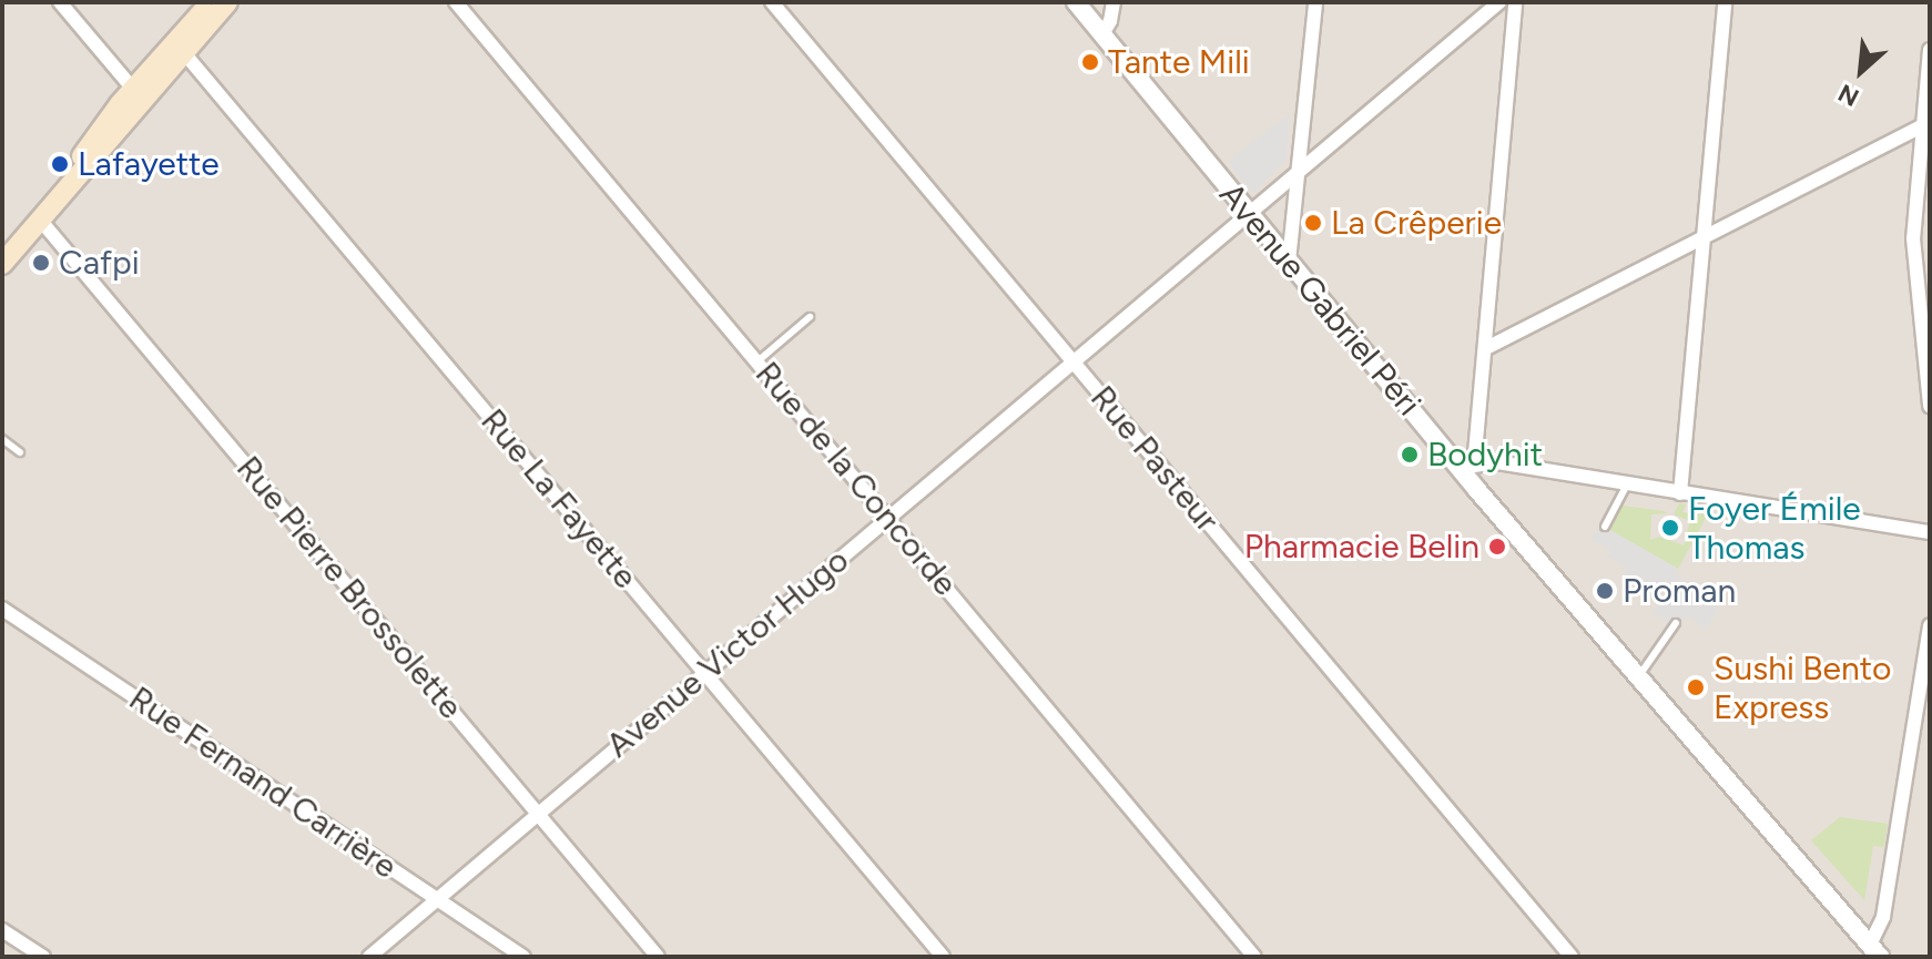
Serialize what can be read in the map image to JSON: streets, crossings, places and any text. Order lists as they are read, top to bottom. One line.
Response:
{"streets":{"street":["Avenue Gabriel Péri","Rue Pasteur","Rue de la Concorde","Rue La Fayette","Rue Pierre Brossolette","Avenue Victor Hugo","Rue Fernand Carrière"]},"crossings":[["Avenue Gabriel Péri","Avenue Victor Hugo"],["Rue Pasteur","Avenue Victor Hugo"],["Rue de la Concorde","Avenue Victor Hugo"],["Rue La Fayette","Avenue Victor Hugo"],["Rue Pierre Brossolette","Avenue Victor Hugo"],["Avenue Victor Hugo","Rue Fernand Carrière"]],"places":["Tante Mili","Lafayette","La Crêperie","Cafpi","Bodyhit","Foyer Émile Thomas","Pharmacie Belin","Proman","Sushi Bento Express"],"north":"bottom left"}
